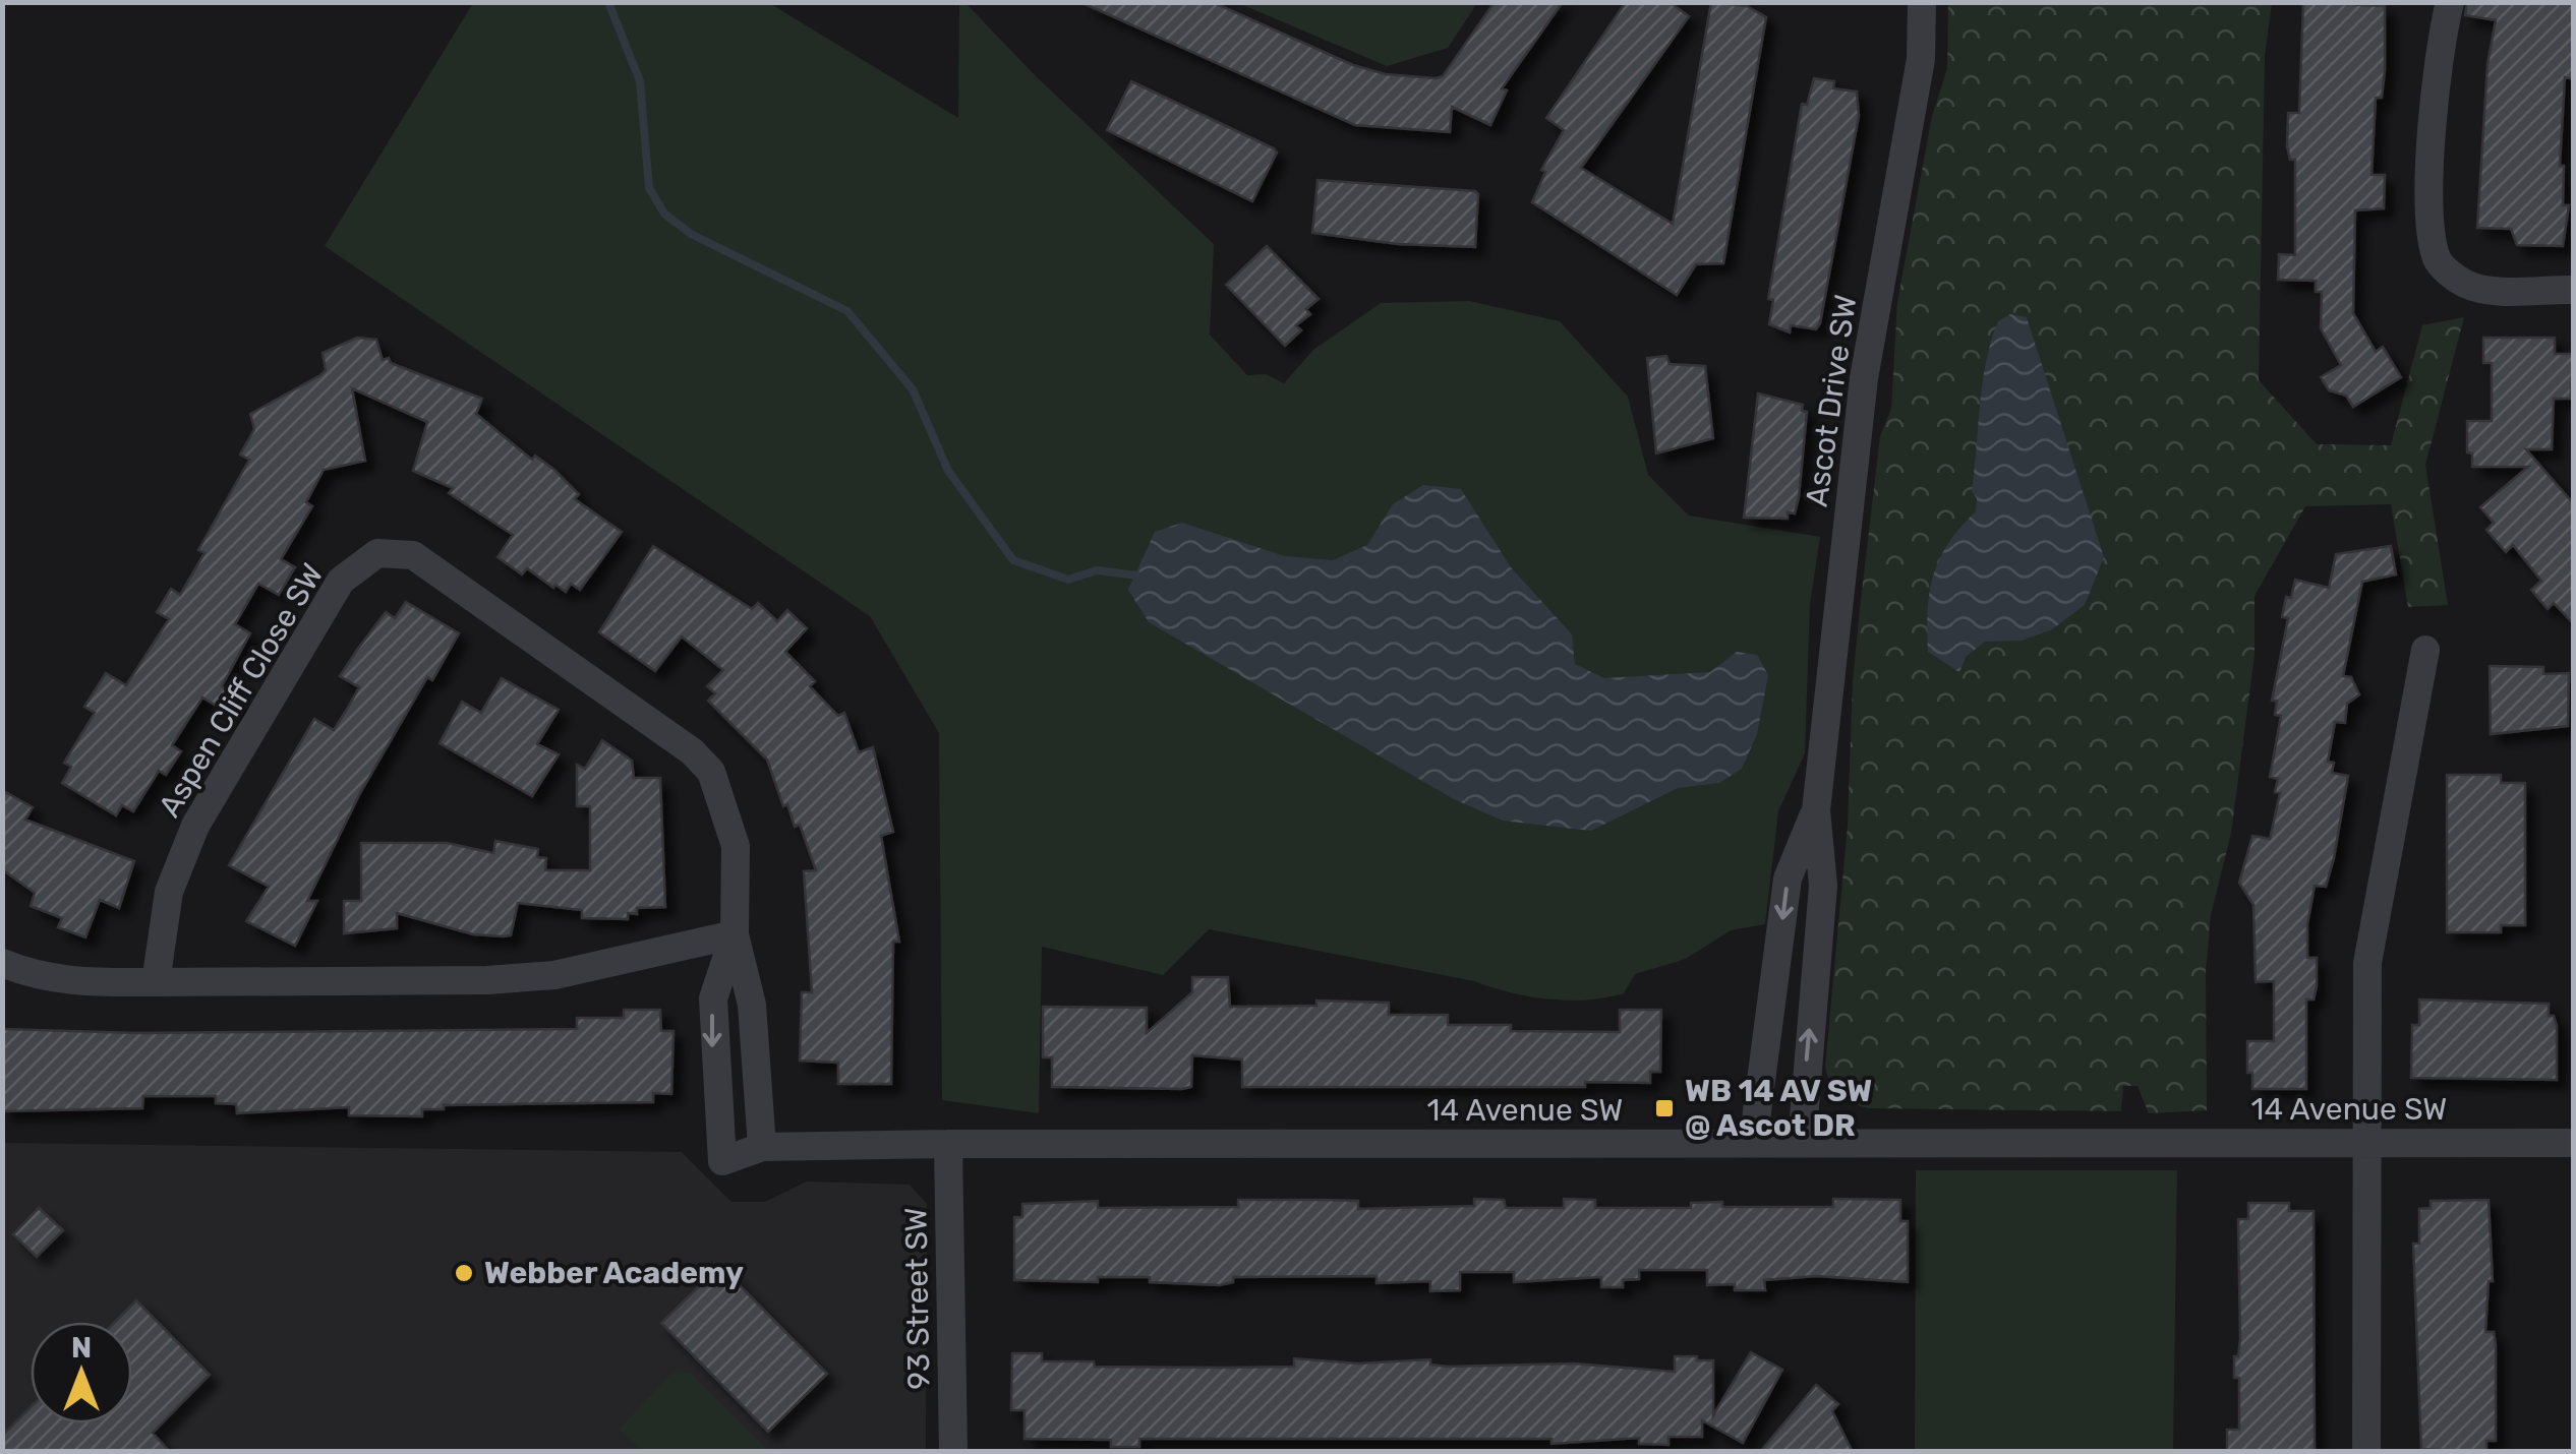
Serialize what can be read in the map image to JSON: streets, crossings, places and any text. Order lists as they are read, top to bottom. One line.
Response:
{"streets":{"street":["Ascot Drive SW","Aspen Cliff Close SW","14 Avenue SW","93 Street SW"]},"crossings":[["Ascot Drive SW","14 Avenue SW"],["Aspen Cliff Close SW","14 Avenue SW"],["14 Avenue SW","93 Street SW"]],"places":{"transit":["WB 14 AV SW @ Ascot DR"],"other":["Webber Academy"]},"north":"top"}
